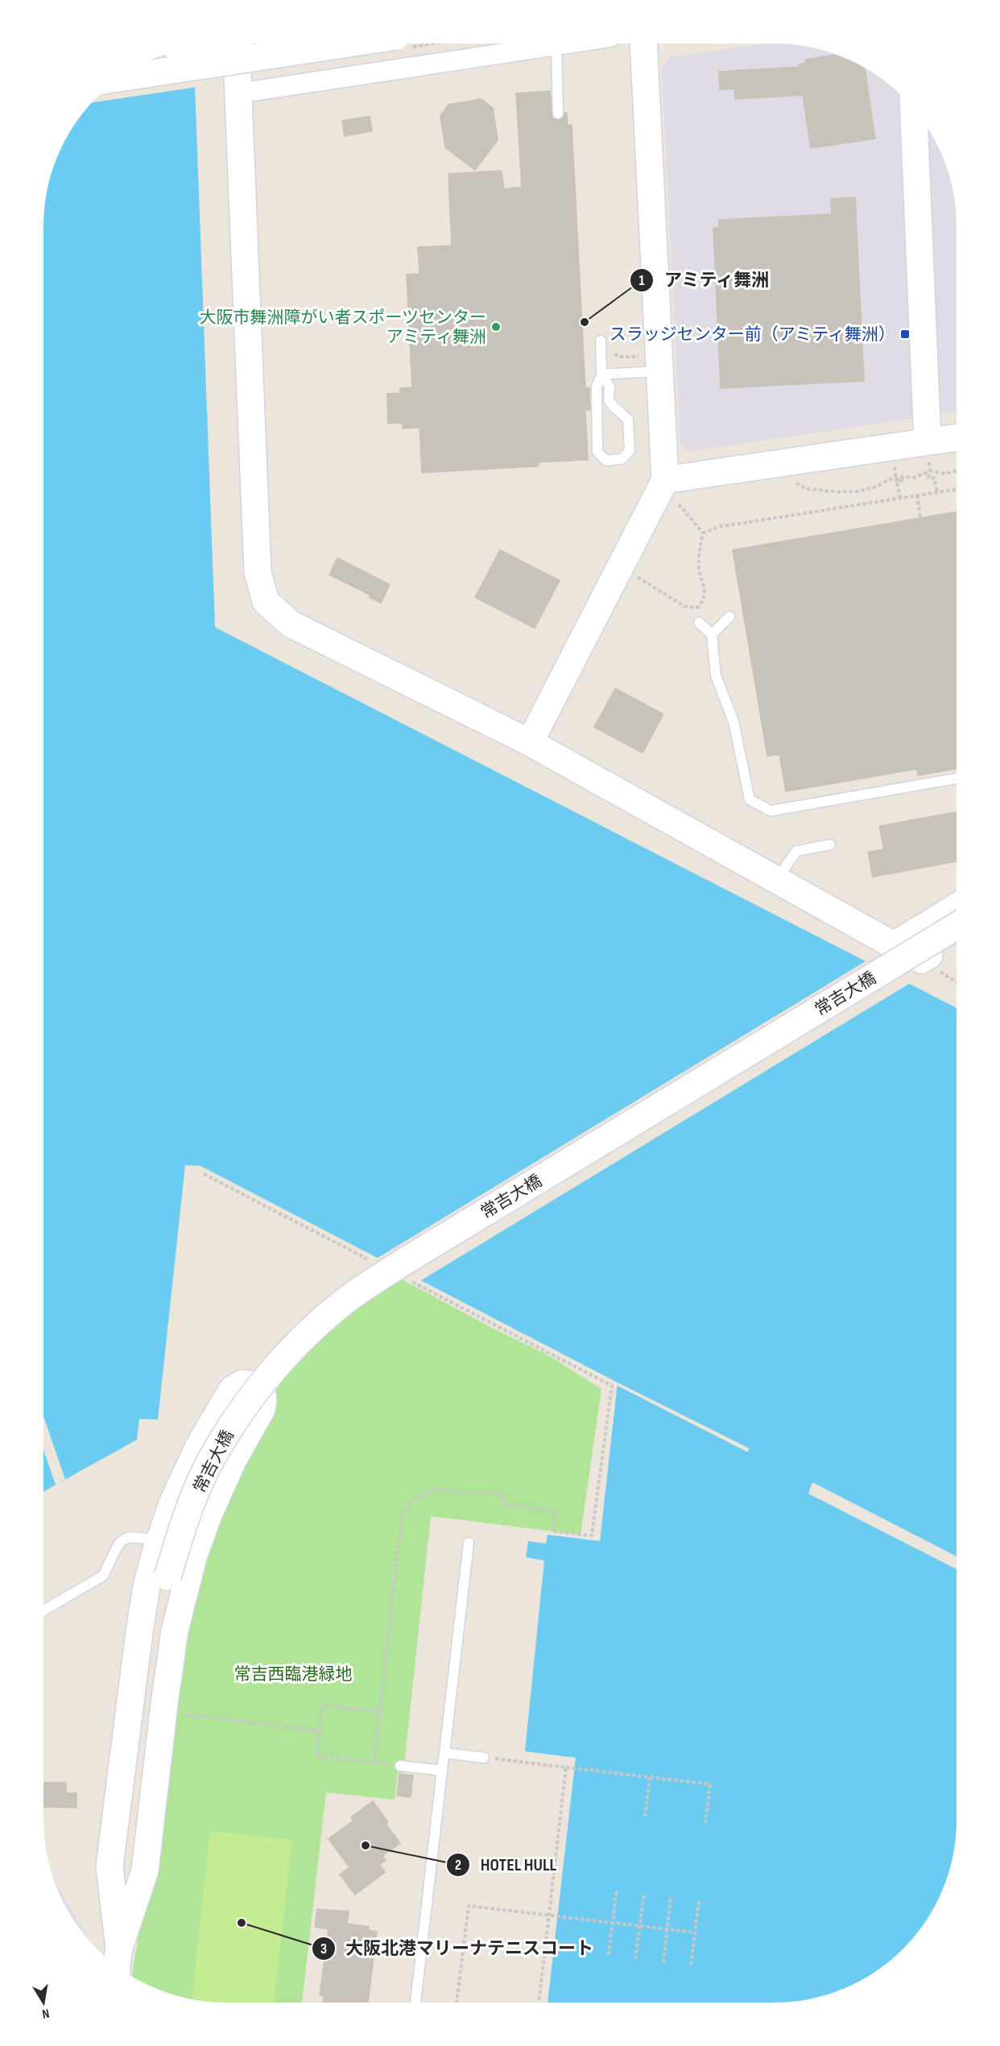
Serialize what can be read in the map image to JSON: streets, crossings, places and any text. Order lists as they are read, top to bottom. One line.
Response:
{"streets":{"street":["常吉大橋"]},"parks":["常吉西臨港緑地"],"places":{"other":["アミティ舞洲","大阪市舞洲障がい者スポーツセンター アミティ舞洲","HOTEL HULL","大阪北港マリーナテニスコート"],"transit":["スラッジセンター前（アミティ舞洲）"]},"north":"bottom"}
